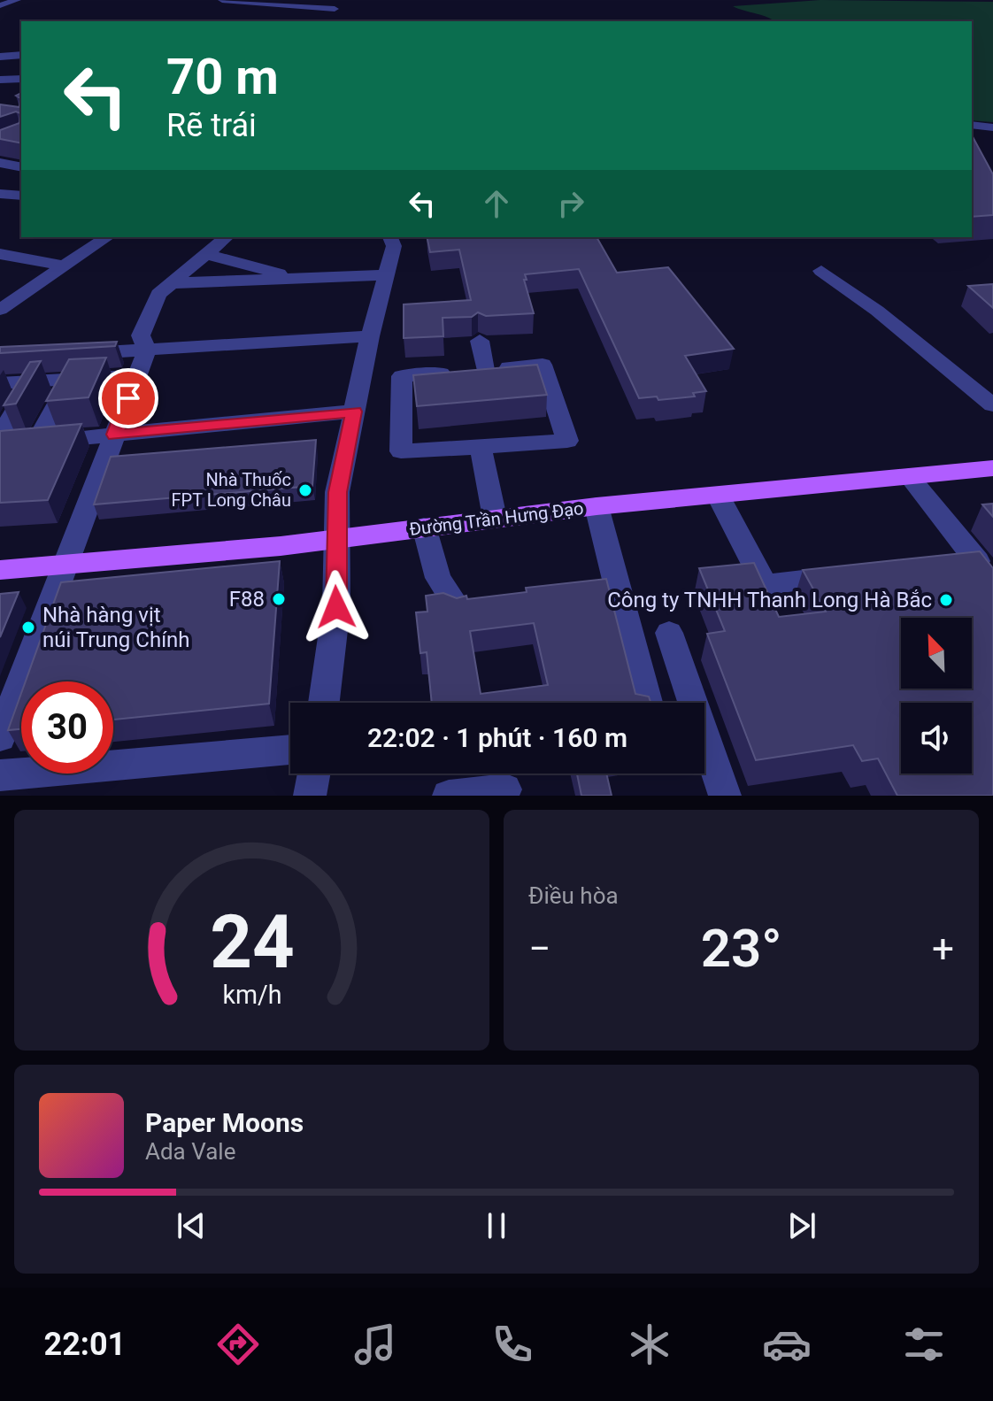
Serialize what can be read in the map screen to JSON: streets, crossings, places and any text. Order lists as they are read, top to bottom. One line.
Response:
{"streets":{"main road":["Đường Trần Hưng Đạo"]},"places":["Nhà Thuốc FPT Long Châu","F88","Công ty TNHH Thanh Long Hà Bắc","Nhà hàng vịt núi Trung Chính"],"north":"top left","page":{"turn":["70 m","Rẽ trái"],"limit":"30","trip":"22:02 · 1 phút · 160 m","tile":"Điều hòa","heat":["−","23°","+"],"song":["Paper Moons","Ada Vale"],"tabs":"22:01","gauge":["24","km/h"]}}
